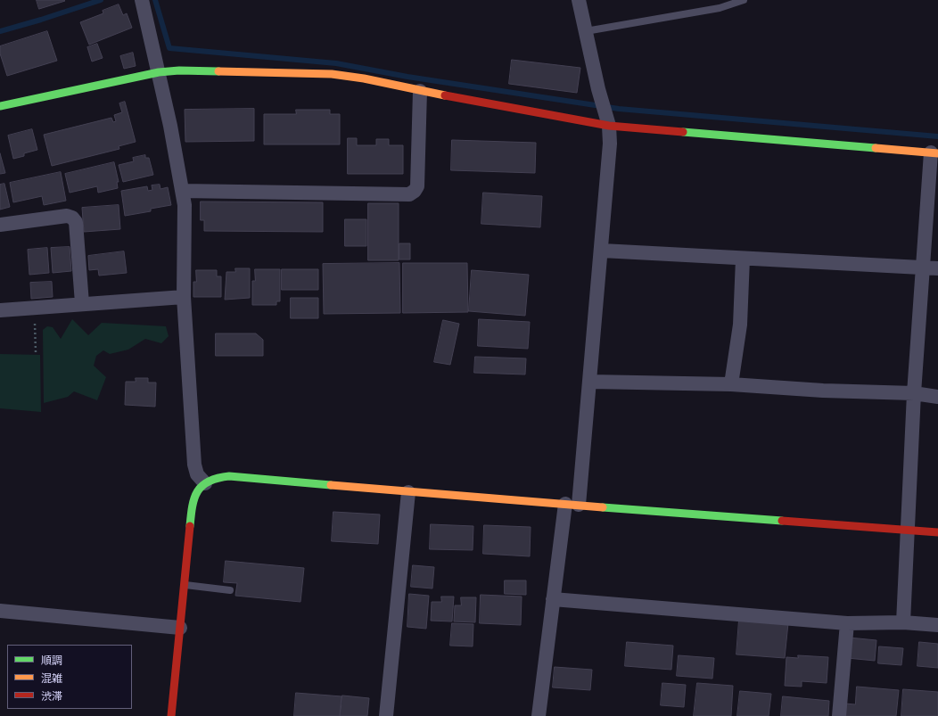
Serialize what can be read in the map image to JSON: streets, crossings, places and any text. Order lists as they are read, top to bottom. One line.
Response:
{"legend":["順調","混雑","渋滞"]}
